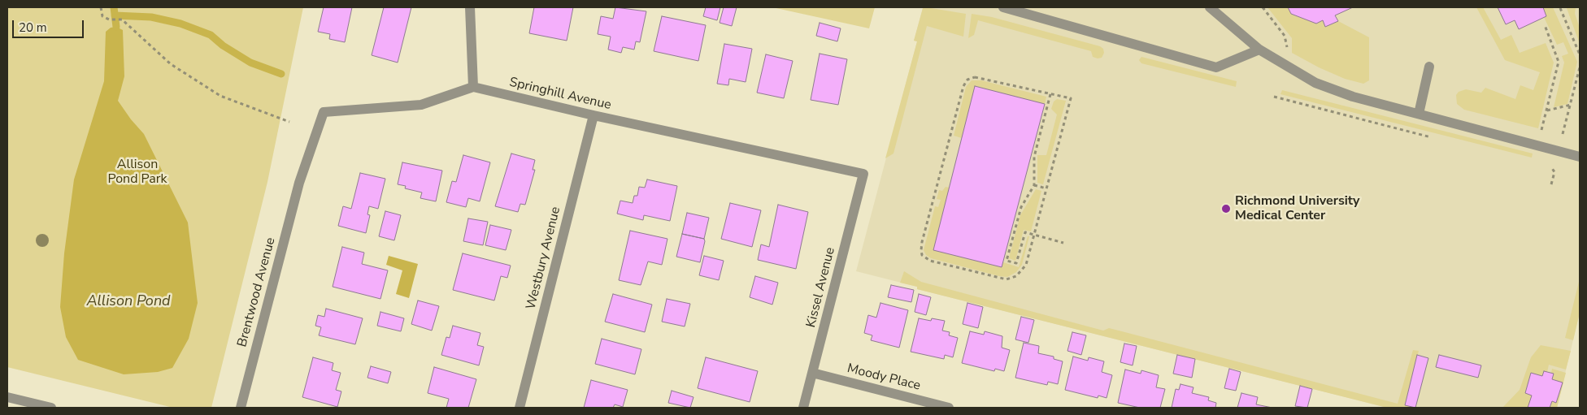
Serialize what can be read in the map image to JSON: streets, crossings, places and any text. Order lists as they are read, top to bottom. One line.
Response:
{"streets":{"street":["Springhill Avenue","Westbury Avenue","Kissel Avenue","Brentwood Avenue","Moody Place"]},"crossings":[["Springhill Avenue","Westbury Avenue"],["Springhill Avenue","Kissel Avenue"],["Springhill Avenue","Brentwood Avenue"],["Kissel Avenue","Moody Place"]],"water":["Allison Pond"],"parks":["Allison Pond Park"],"places":["Richmond University Medical Center"],"scale_bar":"20 m"}
